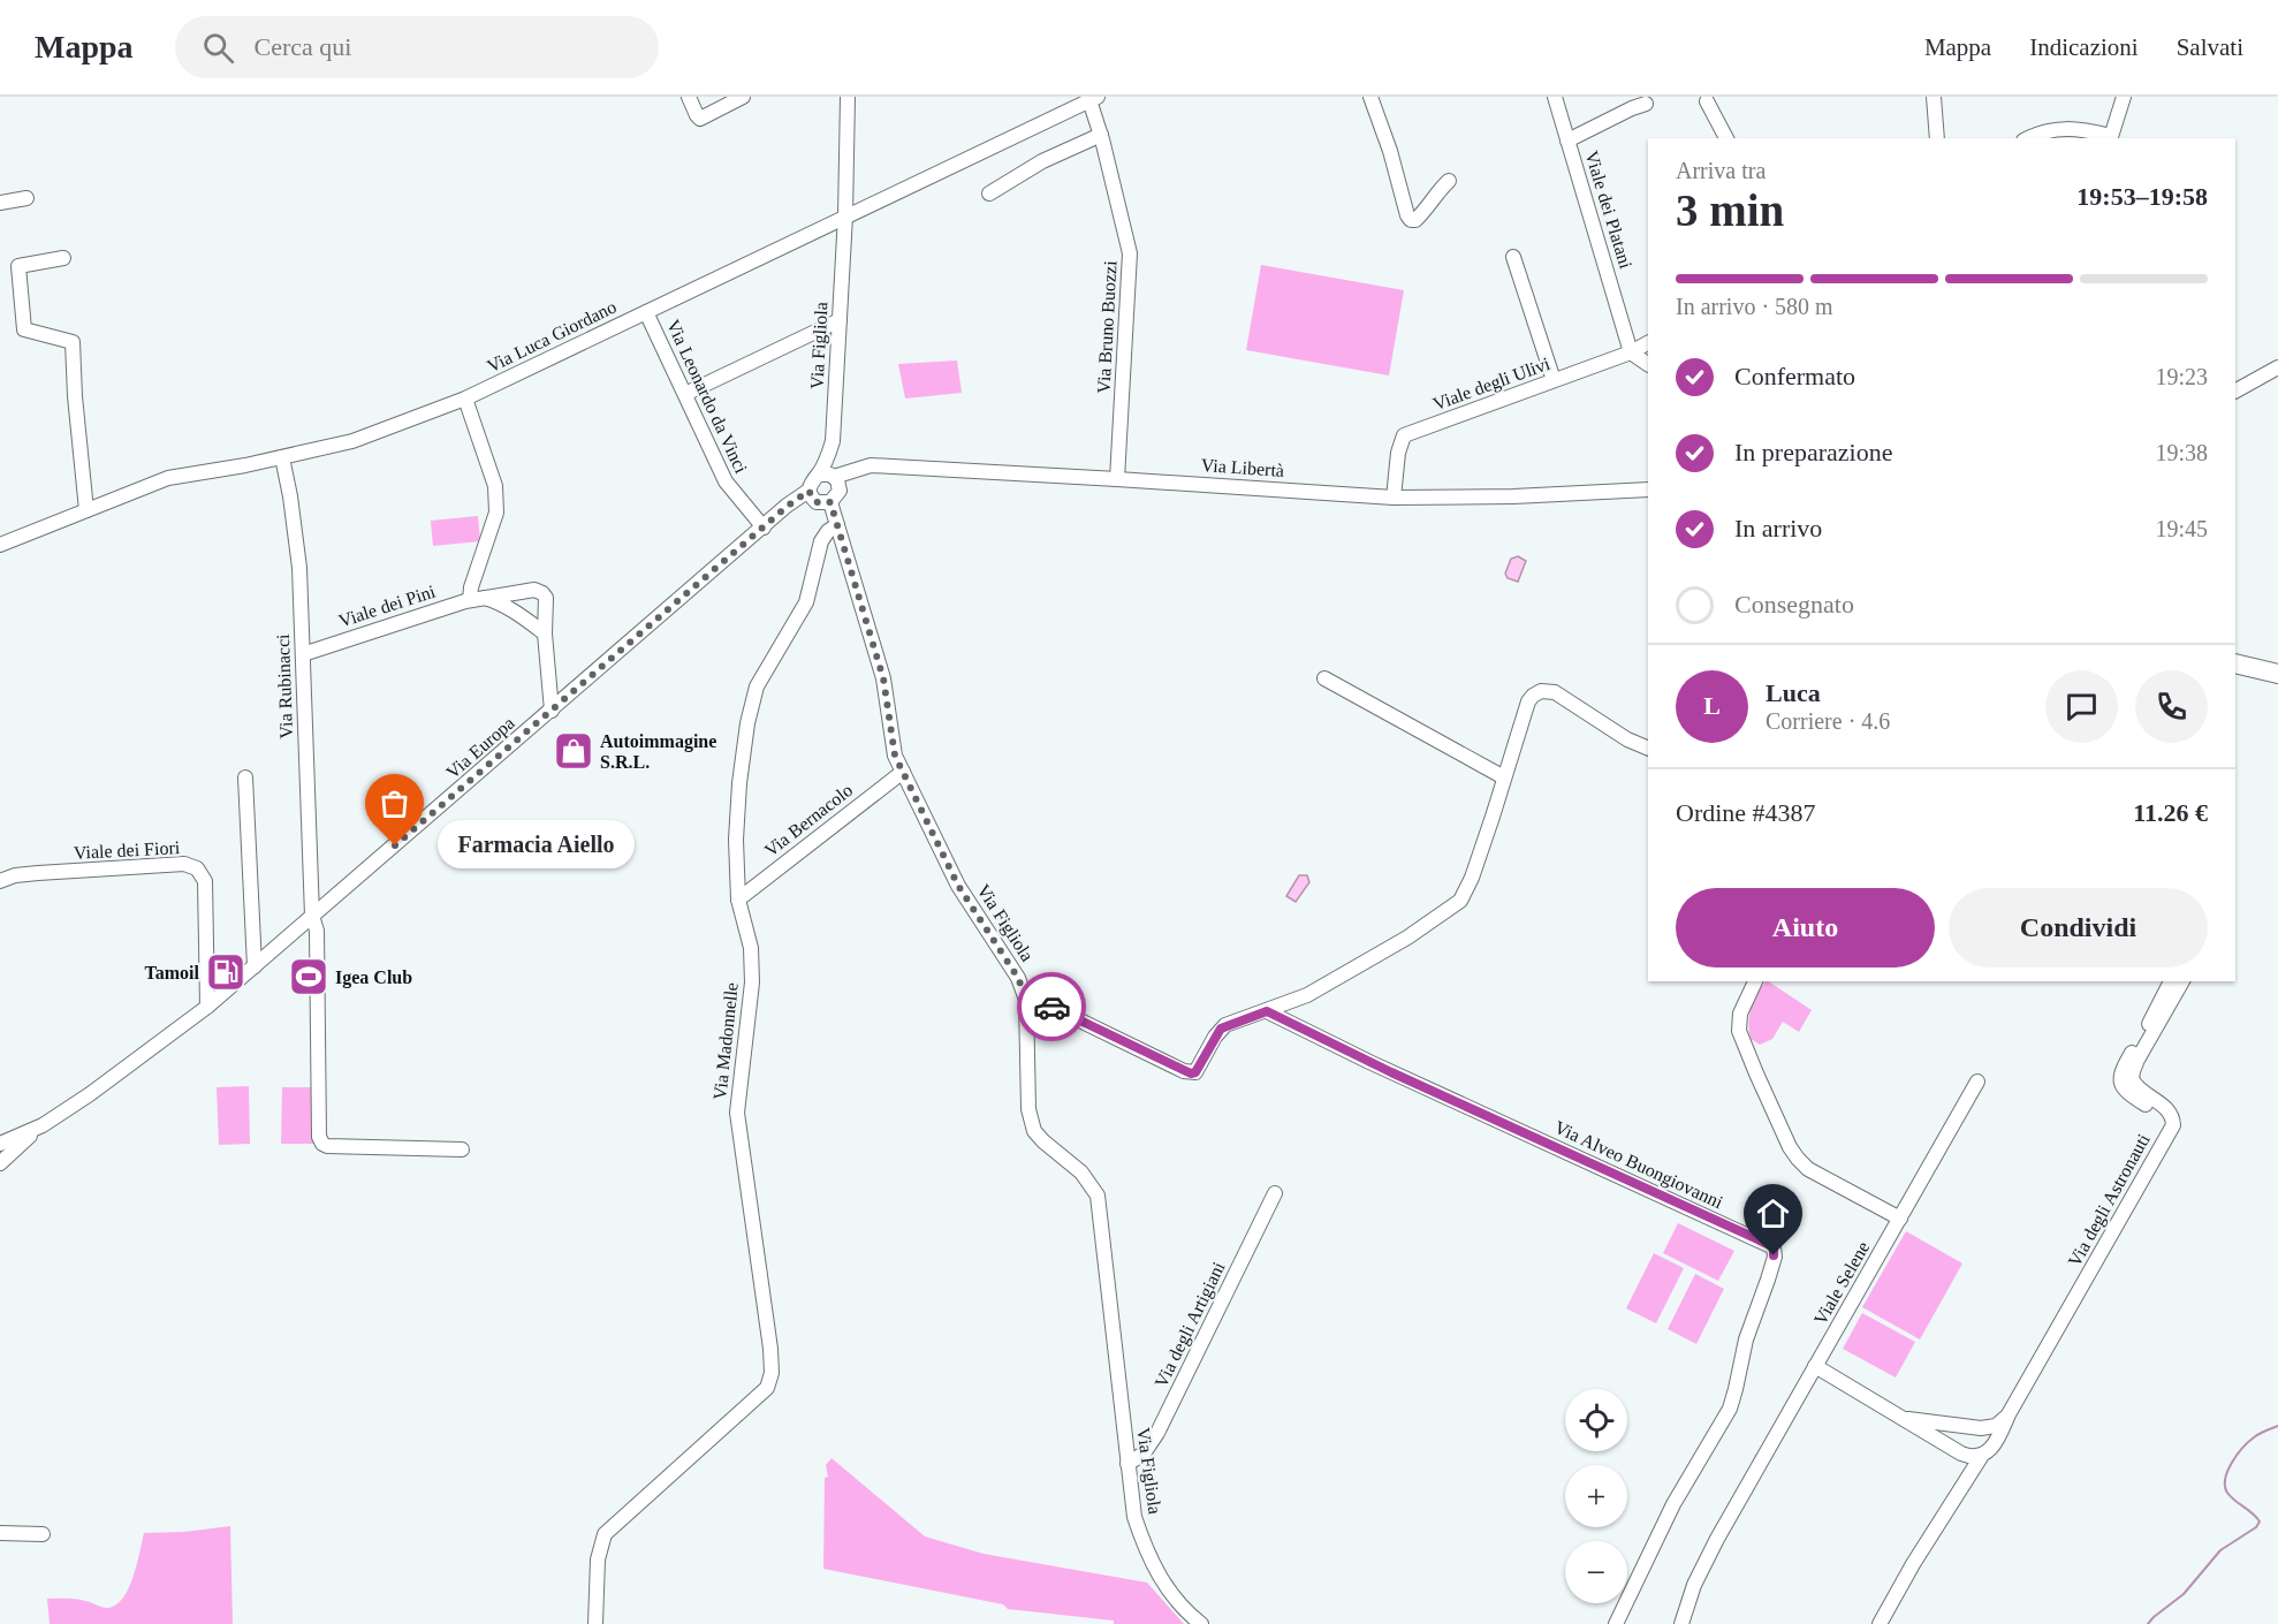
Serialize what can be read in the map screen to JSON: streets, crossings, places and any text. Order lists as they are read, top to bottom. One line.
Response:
{"streets":{"street":["Viale dei Platani","Via Bruno Buozzi","Via Luca Giordano","Via Figliola","Viale degli Ulivi","Via Leonardo da Vinci","Via Libertà","Viale dei Pini","Via Rubinacci","Via Europa","Via Bernacolo","Viale dei Fiori","Via Madonnelle","Via Alveo Buongiovanni","Via degli Astronauti","Viale Selene","Via degli Artigiani"]},"crossings":[["Viale dei Platani","Viale degli Ulivi"],["Via Bruno Buozzi","Via Luca Giordano"],["Via Bruno Buozzi","Via Libertà"],["Via Luca Giordano","Via Figliola"],["Via Luca Giordano","Via Leonardo da Vinci"],["Via Luca Giordano","Via Rubinacci"],["Via Figliola","Via Libertà"],["Via Figliola","Via Europa"],["Via Figliola","Via Bernacolo"],["Via Figliola","Via Madonnelle"],["Via Figliola","Via degli Artigiani"],["Viale degli Ulivi","Via Libertà"],["Via Leonardo da Vinci","Via Europa"],["Via Libertà","Via Europa"],["Viale dei Pini","Via Rubinacci"],["Viale dei Pini","Via Europa"],["Via Rubinacci","Via Europa"],["Via Europa","Viale dei Fiori"],["Via Bernacolo","Via Madonnelle"]],"places":{"shop":["Autoimmagine S.R.L."],"other":["Farmacia Aiello"],"fuel station":["Tamoil"],"sports":["Igea Club"]},"page":{"header":"Mappa","search":"Cerca qui","nav":["Mappa","Indicazioni","Salvati"],"heading":["3 min","Arriva tra","19:53–19:58"],"panel":["Luca","Corriere · 4.6","Ordine #4387","11.26 €"],"bar":"In arrivo · 580 m","list":[["Confermato","19:23"],["In preparazione","19:38"],["In arrivo","19:45"],"Consegnato"],"round":"L","bubble":"Farmacia Aiello","buttons":["Aiuto","Condividi"],"map_buttons":["+","−"]}}
